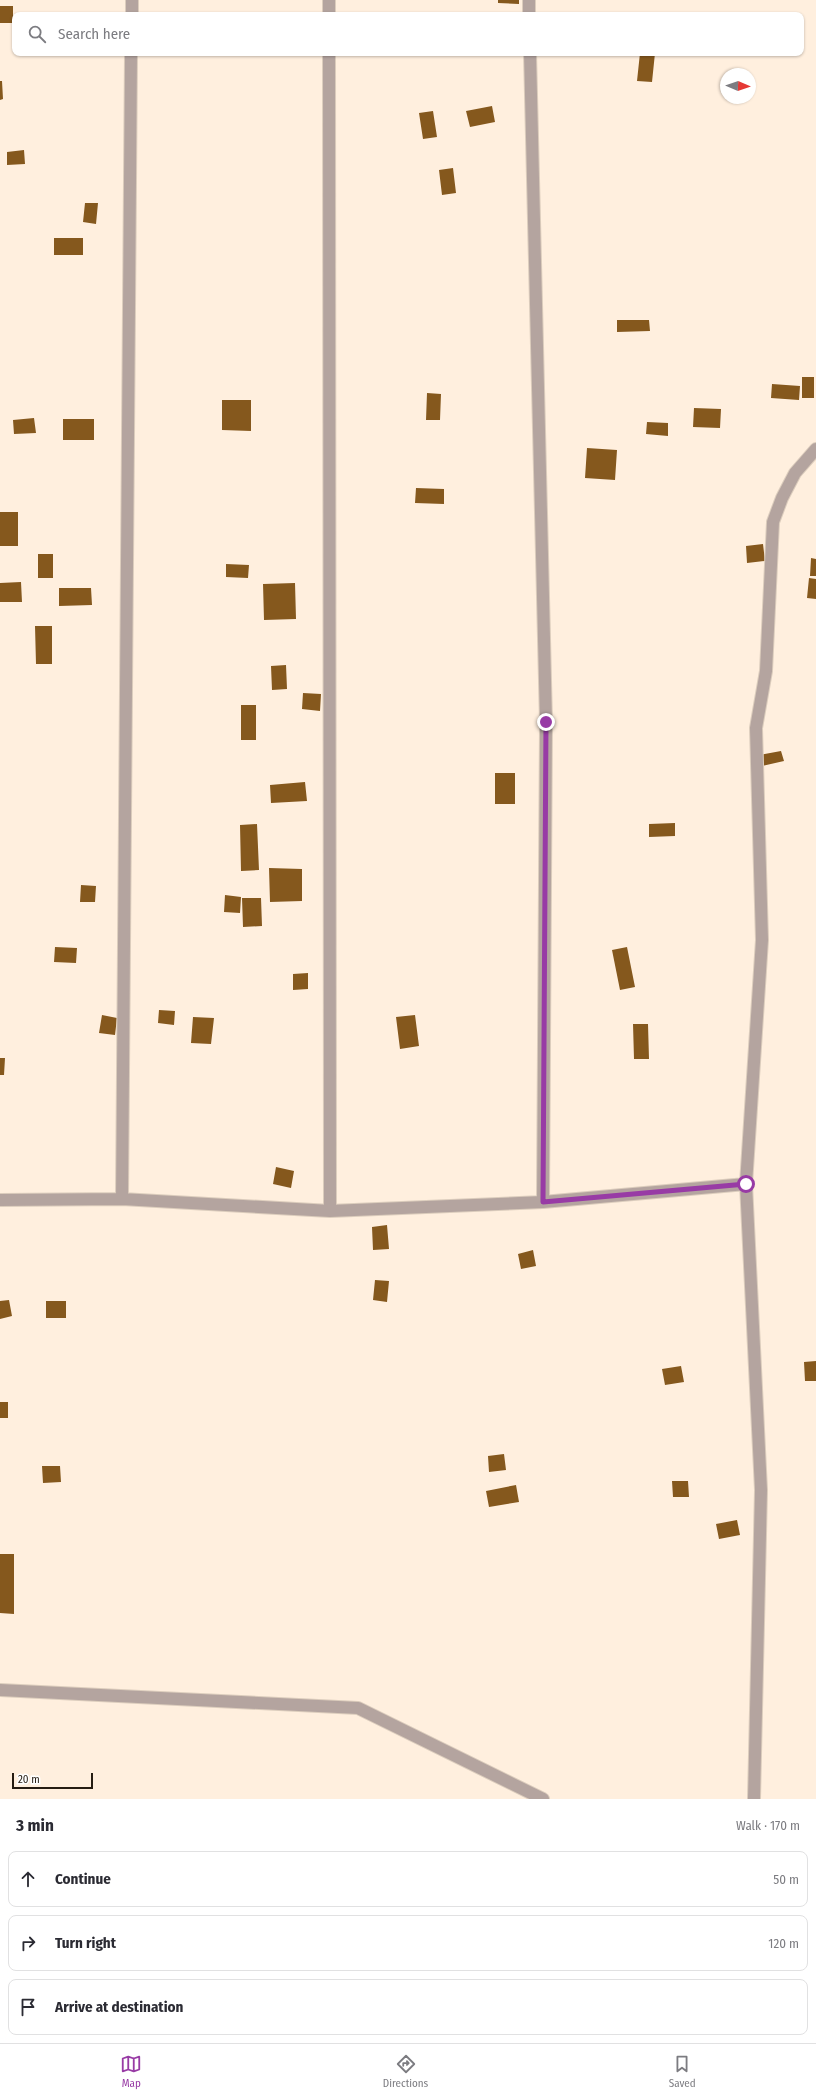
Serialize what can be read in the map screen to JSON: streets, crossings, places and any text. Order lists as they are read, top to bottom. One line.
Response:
{"scale_bar":"20 m","north":"right","page":{"search":"Search here","scale":"20 m","heading":["3 min","Walk · 170 m"],"list":[["Continue","50 m"],["Turn right","120 m"],"Arrive at destination"],"nav":["Map","Directions","Saved"]}}
